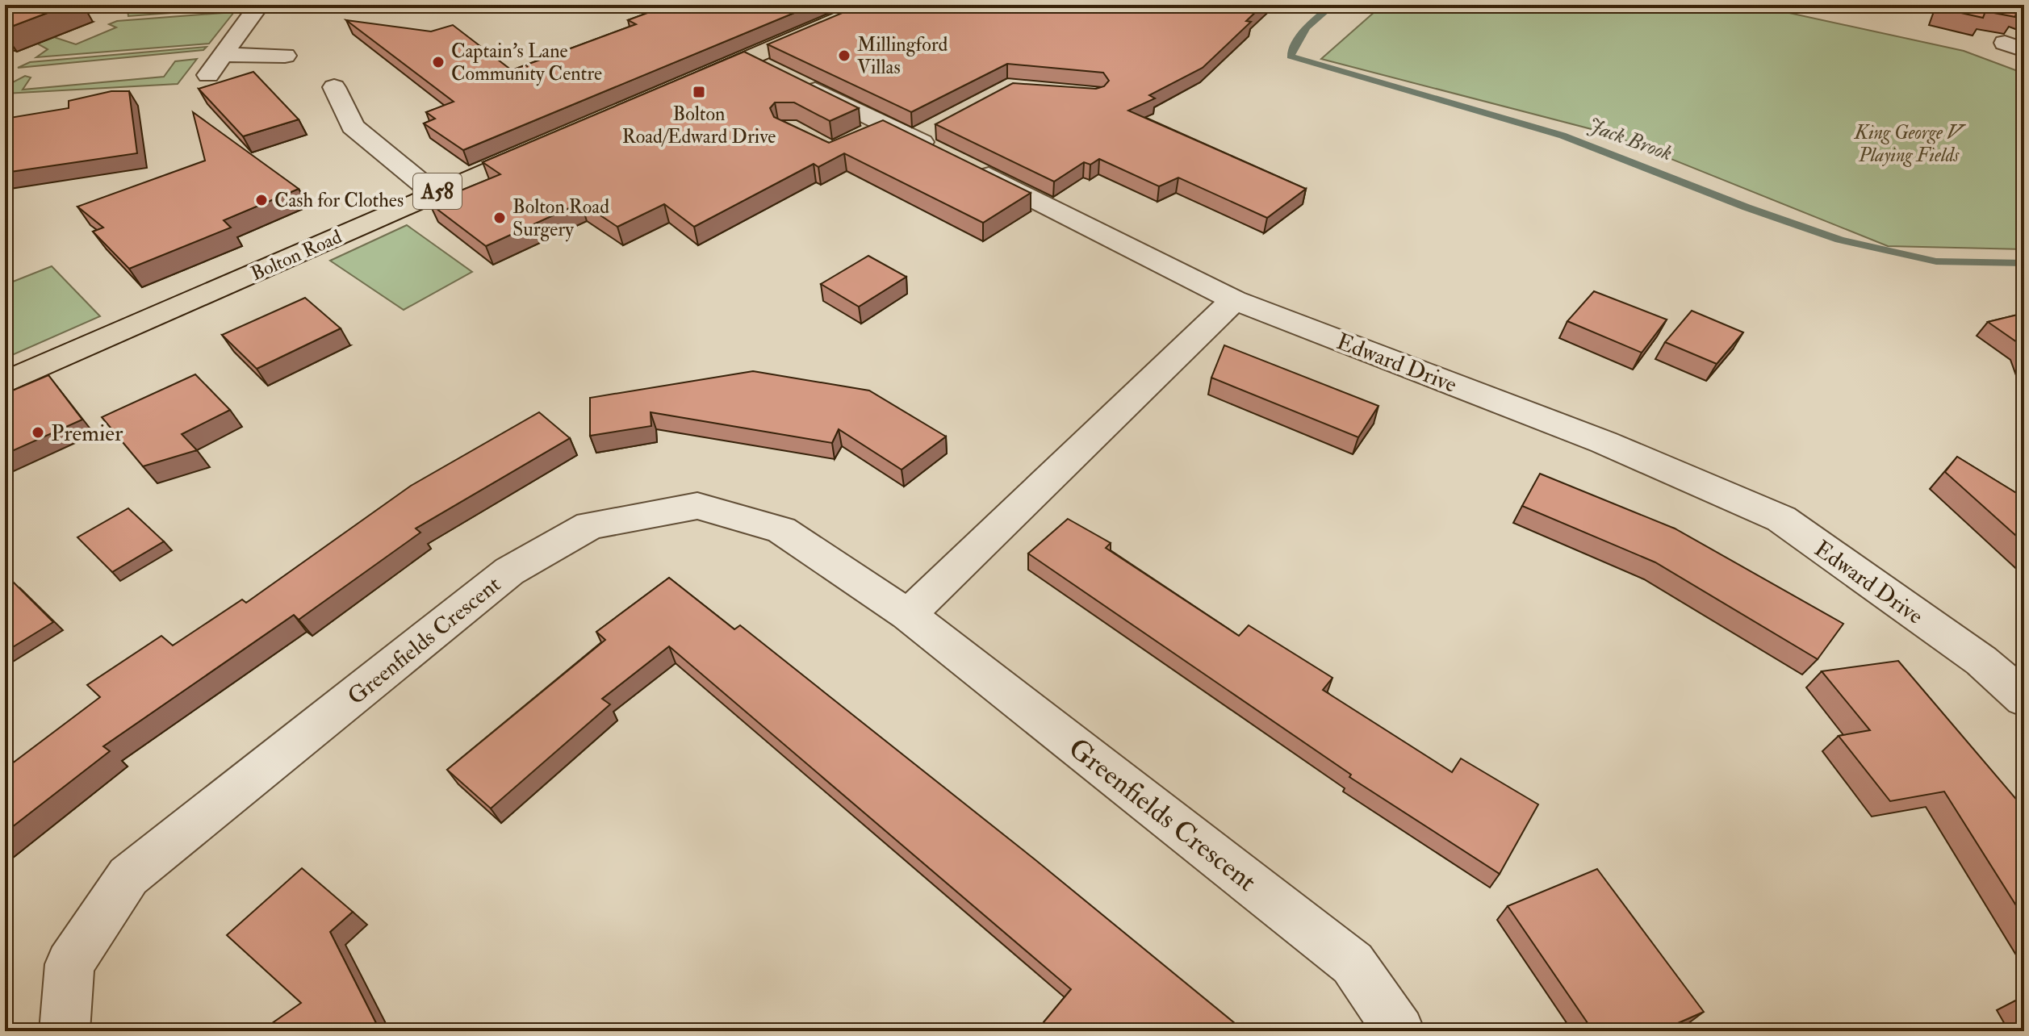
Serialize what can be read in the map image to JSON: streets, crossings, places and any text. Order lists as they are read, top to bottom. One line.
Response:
{"streets":{"main road":["A58","Bolton Road"],"street":["Edward Drive","Greenfields Crescent"]},"water":["Jack Brook"],"parks":["King George V Playing Fields"],"places":{"other":["Millingford Villas","Captain's Lane Community Centre","Cash for Clothes","Bolton Road Surgery","Premier"],"transit":["Bolton Road/Edward Drive"]}}
